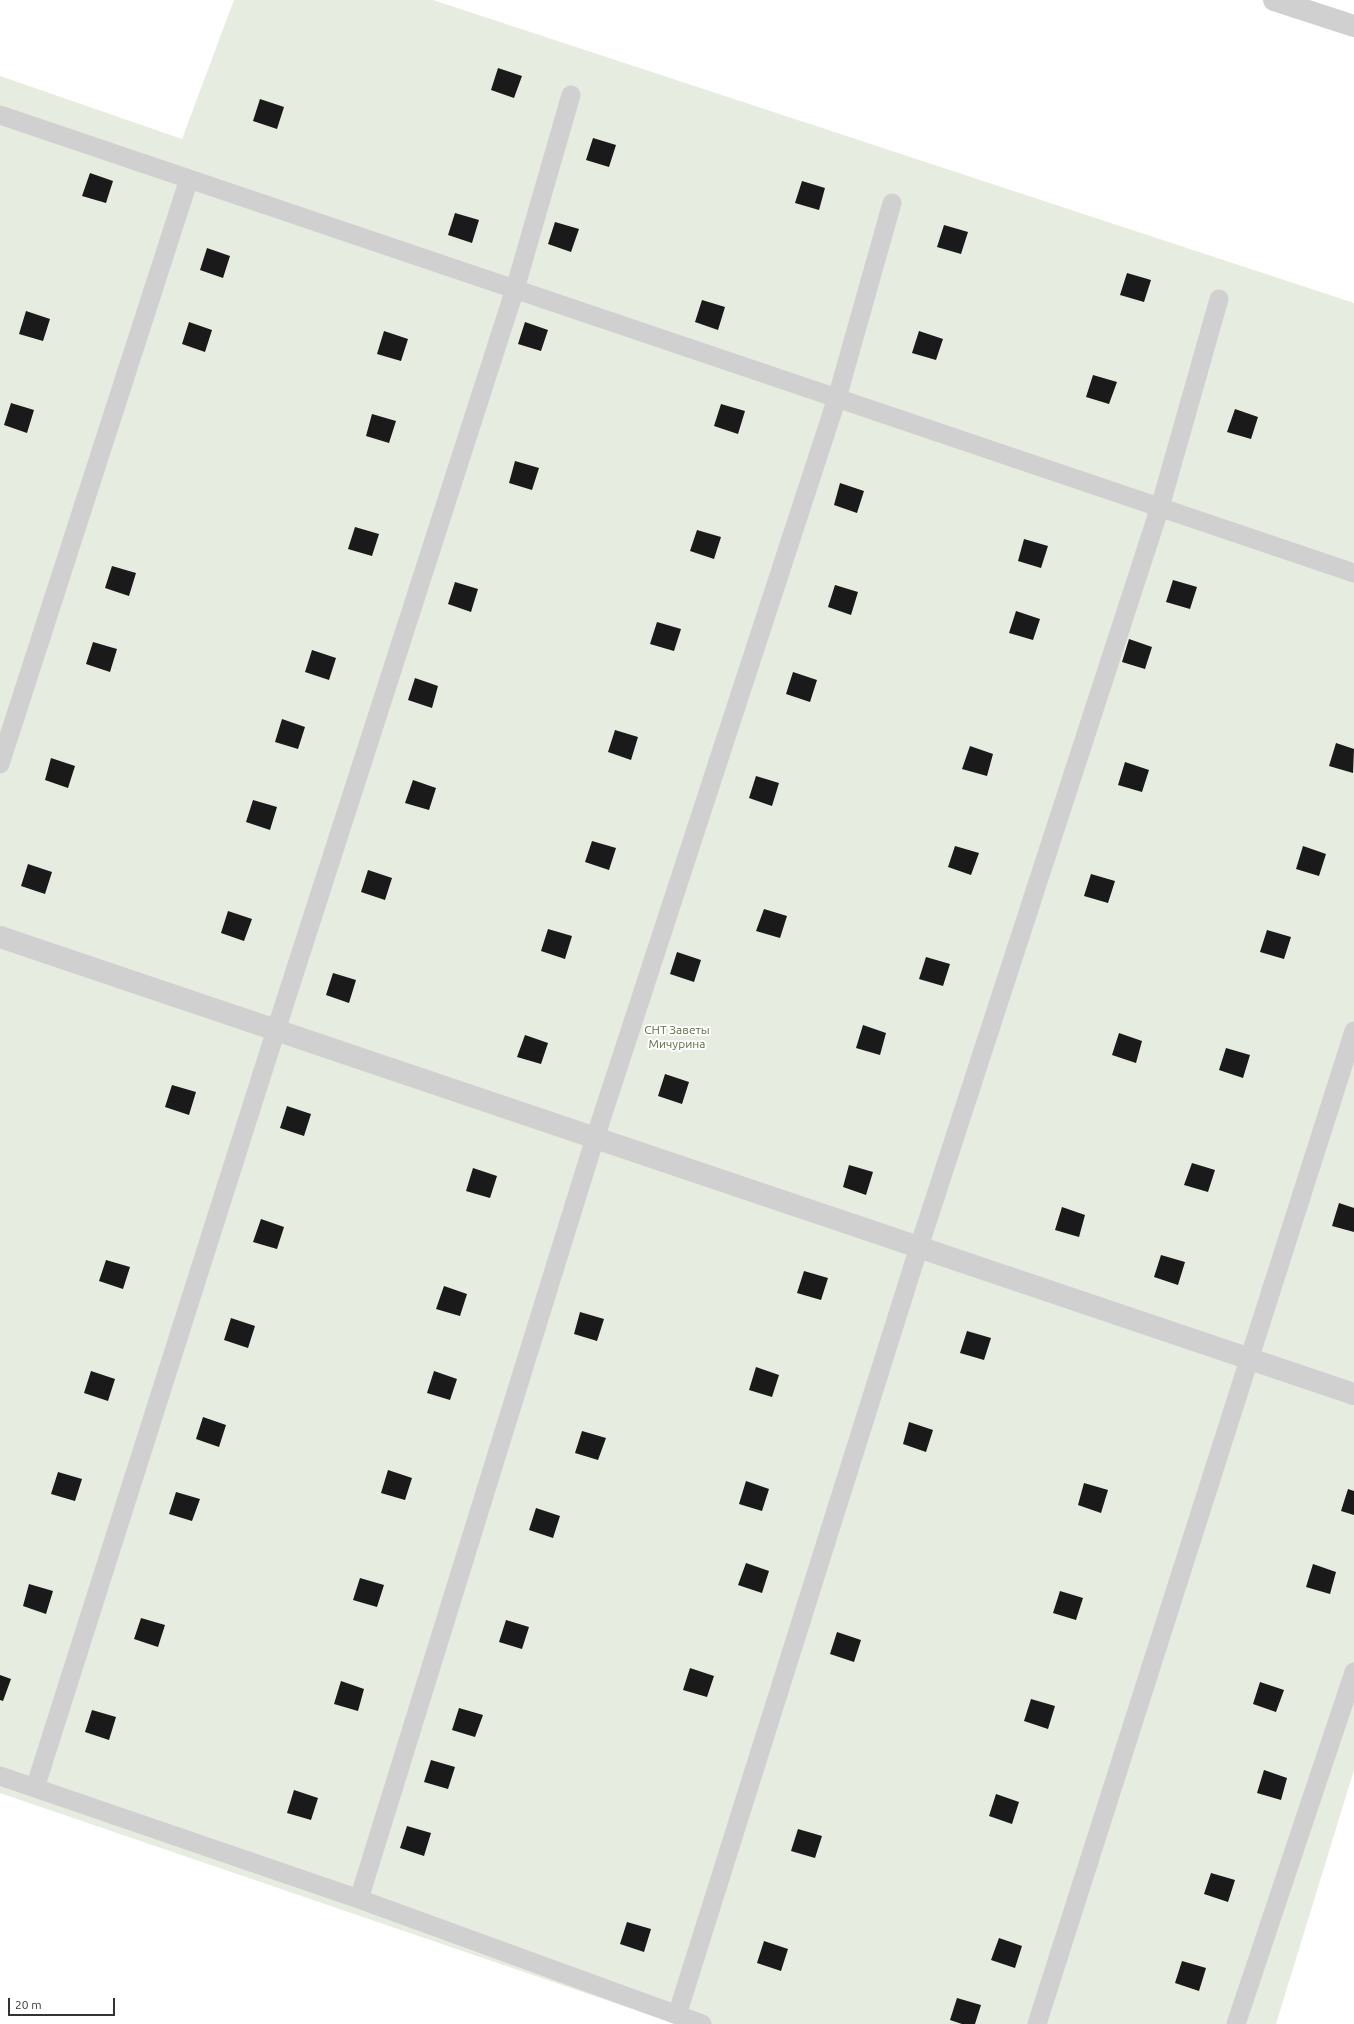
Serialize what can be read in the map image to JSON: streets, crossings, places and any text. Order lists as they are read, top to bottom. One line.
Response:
{"parks":["СНТ Заветы Мичурина"],"scale_bar":"20 m"}
